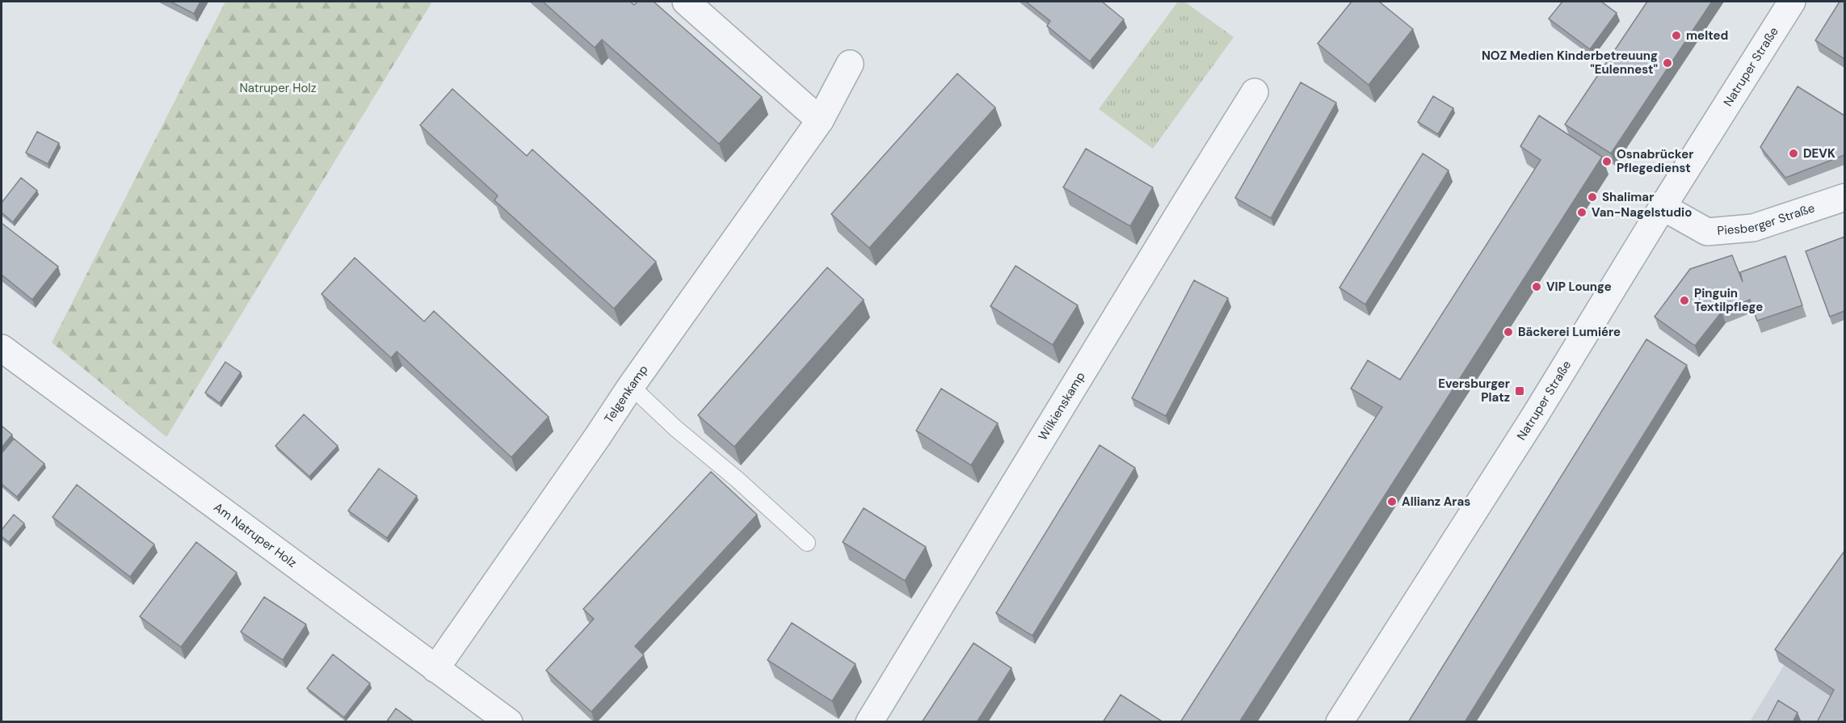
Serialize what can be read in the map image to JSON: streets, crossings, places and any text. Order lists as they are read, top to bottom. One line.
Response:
{"streets":{"street":["Natruper Straße","Piesberger Straße","Telgenkamp","Wilkienskamp","Am Natruper Holz"]},"crossings":[["Natruper Straße","Piesberger Straße"],["Telgenkamp","Am Natruper Holz"]],"parks":["Natruper Holz"],"places":{"other":["melted","NOZ Medien Kinderbetreuung \"Eulennest\"","DEVK","Osnabrücker Pflegedienst","Shalimar","Van-Nagelstudio","VIP Lounge","Pinguin Textilpflege","Bäckerei Lumiére","Allianz Aras"],"transit":["Eversburger Platz"]}}
